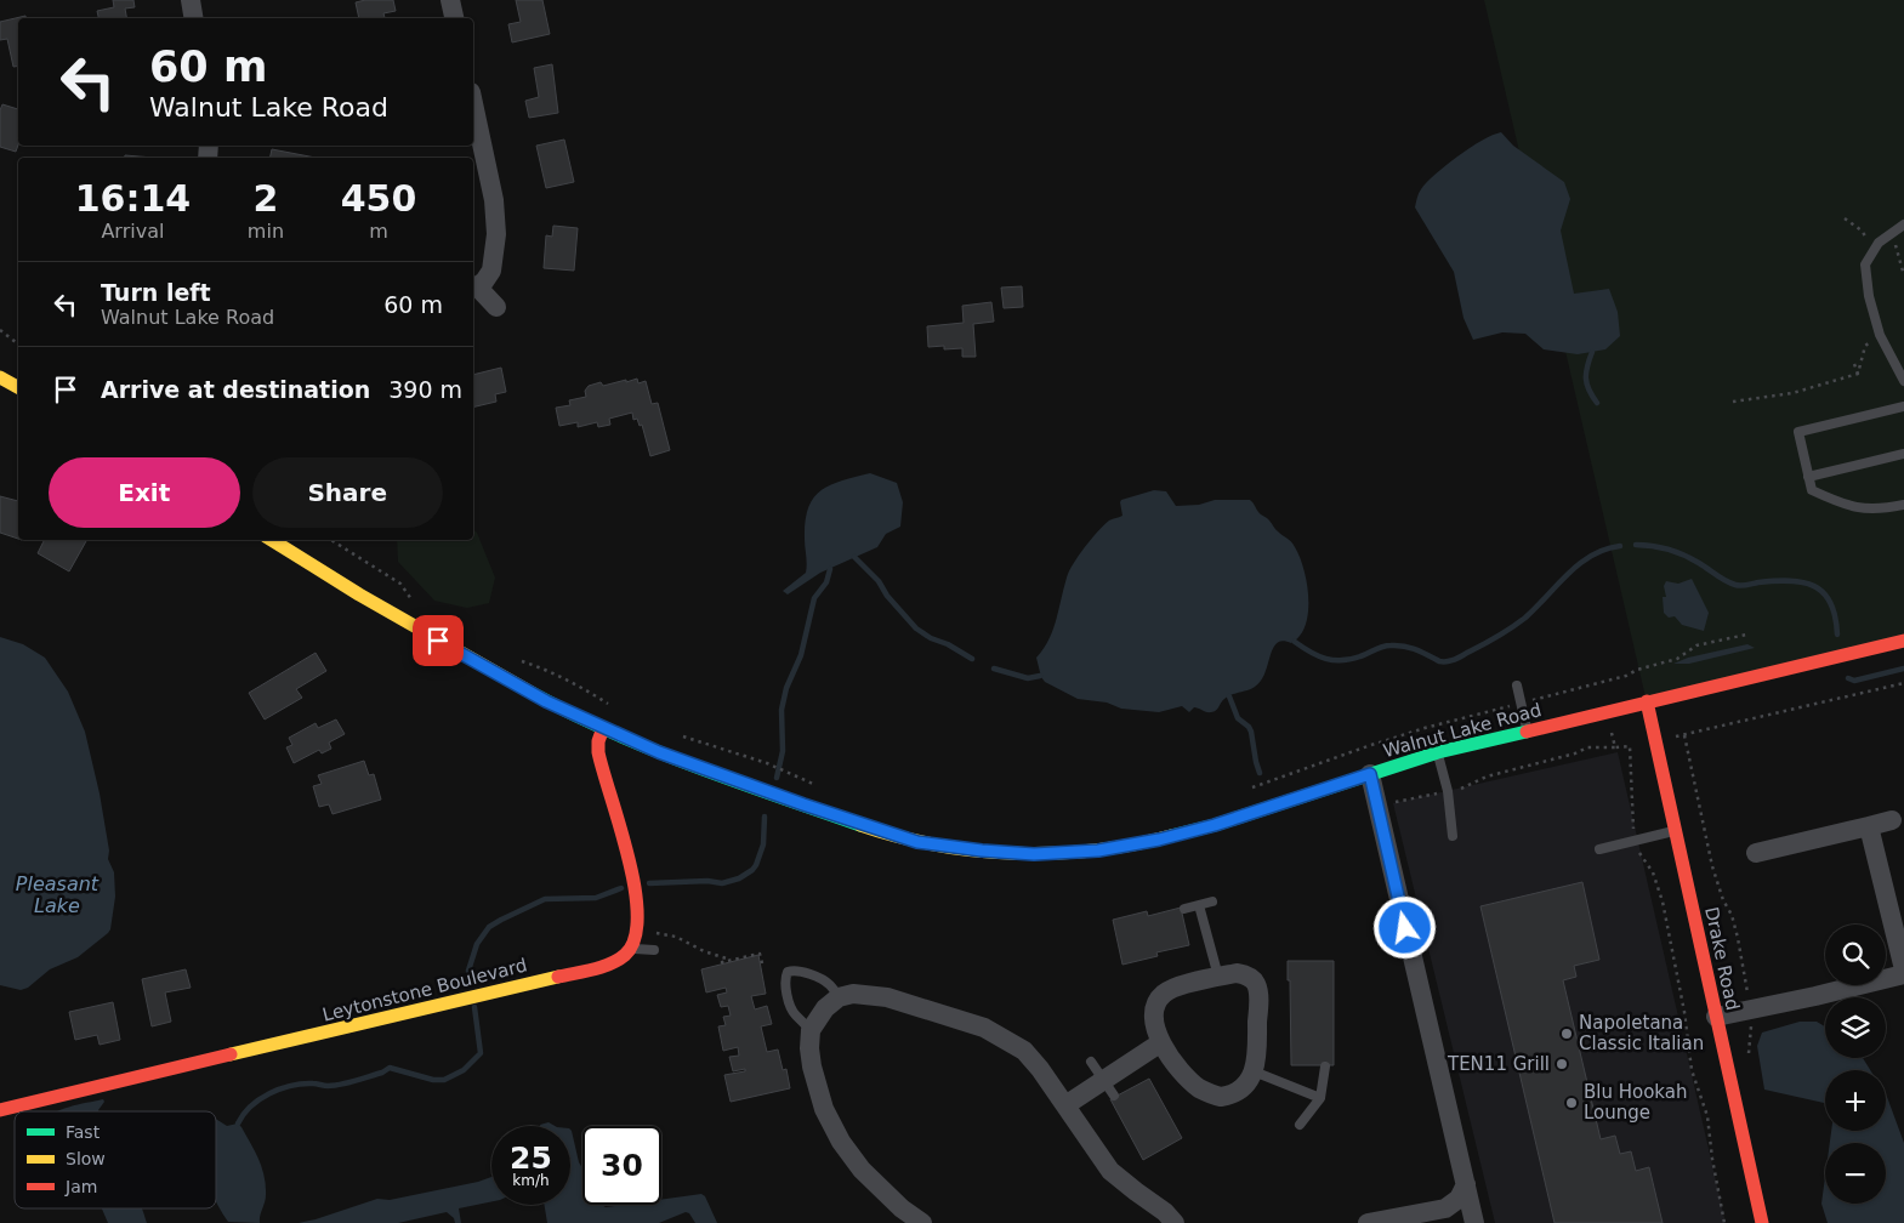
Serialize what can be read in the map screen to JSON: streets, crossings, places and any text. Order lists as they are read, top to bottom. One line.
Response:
{"streets":{"street":["Walnut Lake Road","Drake Road","Leytonstone Boulevard"]},"crossings":[["Walnut Lake Road","Drake Road"]],"water":["Pleasant Lake"],"places":["Napoletana Classic Italian","TEN11 Grill","Blu Hookah Lounge"],"legend":["Fast","Slow","Jam"],"page":{"turn":["60 m","Walnut Lake Road"],"eta":["16:14","Arrival","2","min","450","m"],"list":[{"name":"Turn left","note":"Walnut Lake Road","value":"60 m"},{"name":"Arrive at destination","value":"390 m"}],"buttons":["Exit","Share"],"map_buttons":["+","−"],"speed":"25 km/h","limit":"30"}}
